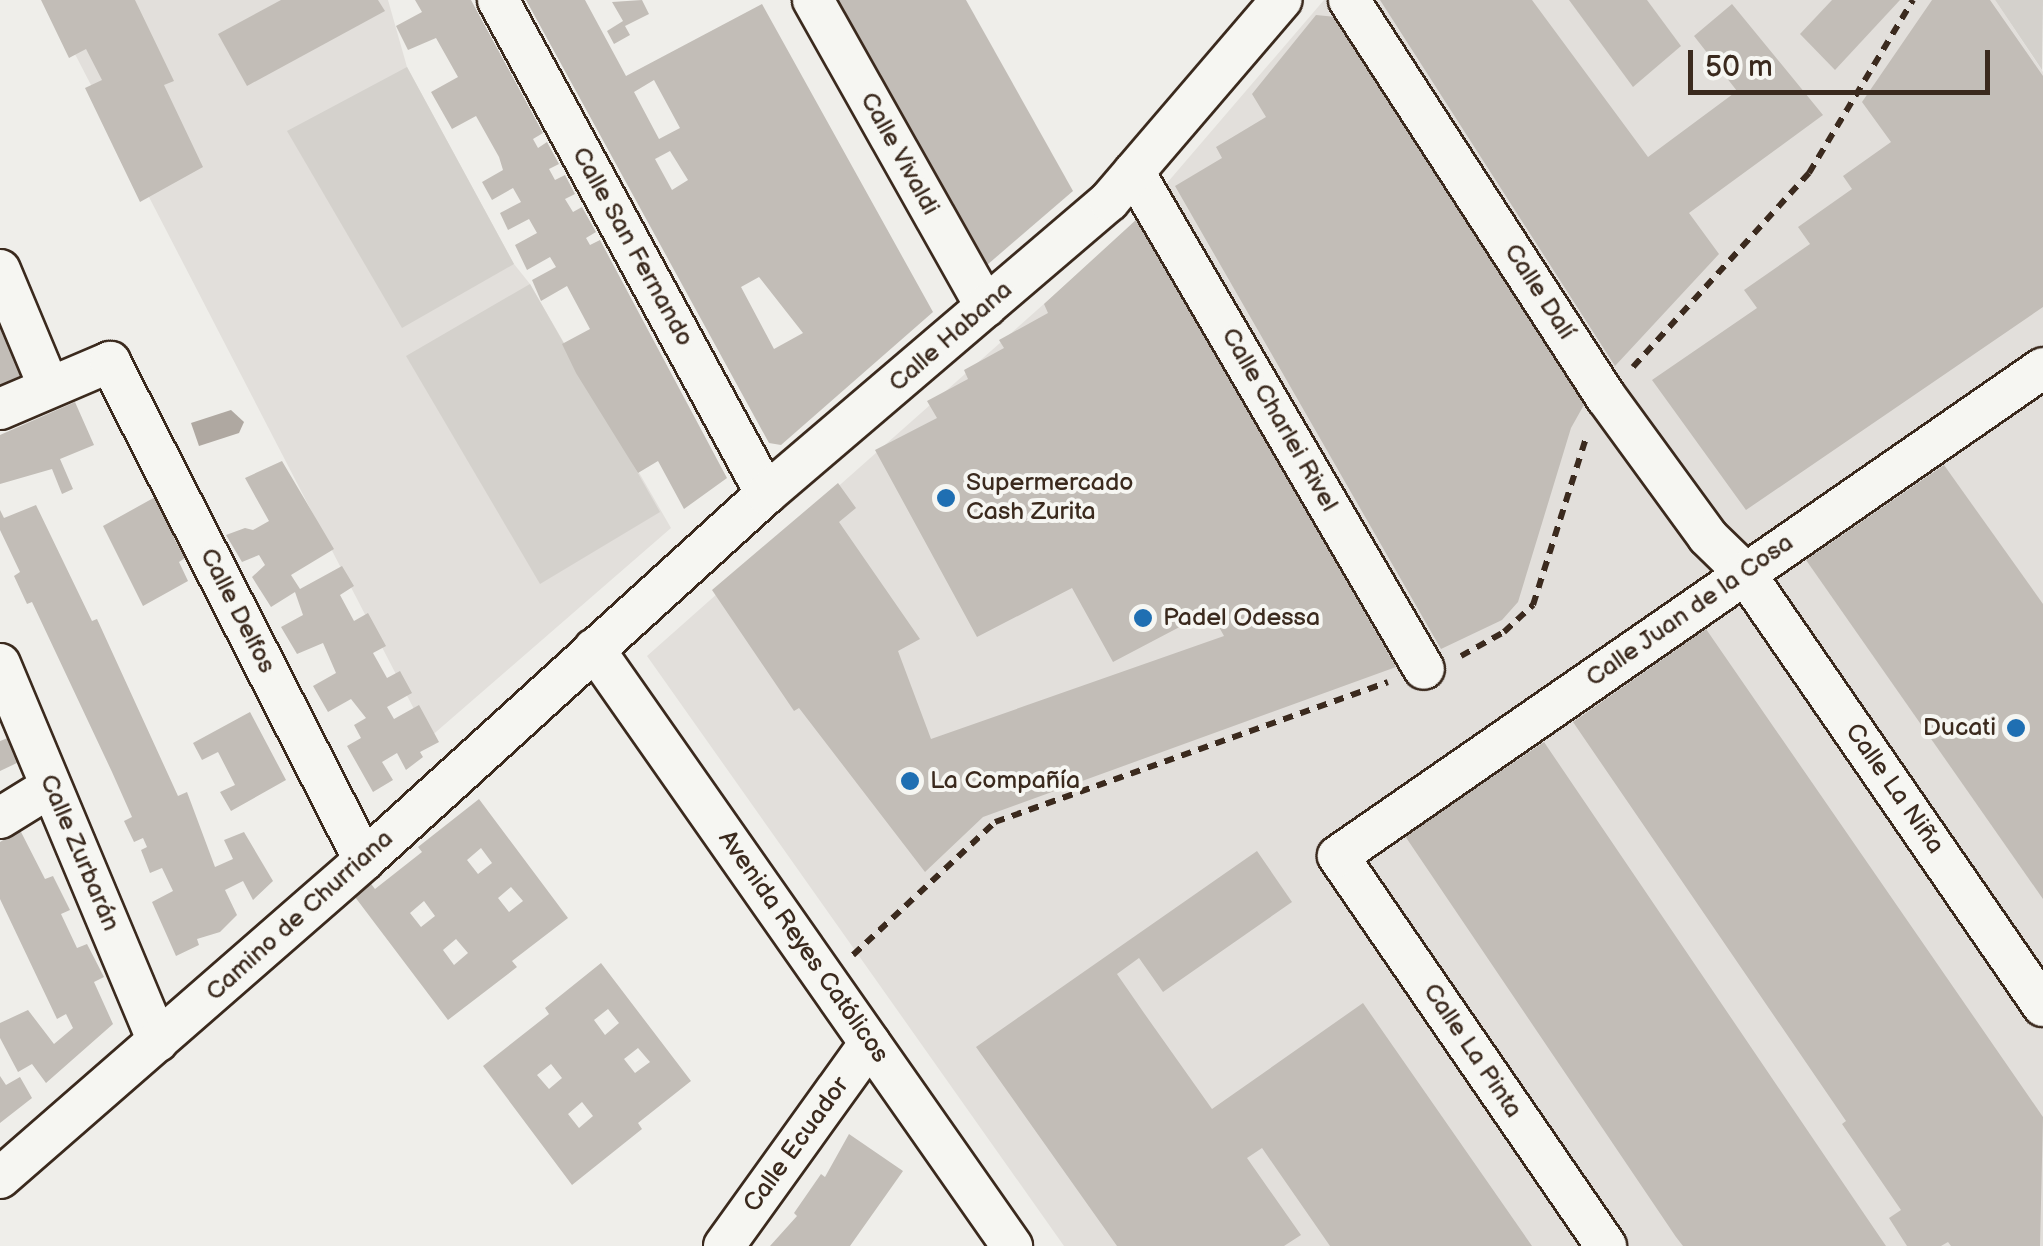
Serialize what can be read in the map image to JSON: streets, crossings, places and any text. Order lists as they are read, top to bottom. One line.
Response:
{"streets":{"street":["Calle Vivaldi","Calle San Fernando","Calle Dalí","Calle Habana","Calle Charlei Rivel","Calle Delfos","Calle Juan de la Cosa","Calle La Niña","Calle Zurbarán","Camino de Churriana","Avenida Reyes Católicos","Calle La Pinta","Calle Ecuador"]},"crossings":[["Calle Vivaldi","Calle Habana"],["Calle San Fernando","Calle Habana"],["Calle Dalí","Calle Juan de la Cosa"],["Calle Dalí","Calle La Niña"],["Calle Habana","Calle Charlei Rivel"],["Calle Habana","Camino de Churriana"],["Calle Habana","Avenida Reyes Católicos"],["Calle Delfos","Camino de Churriana"],["Calle Juan de la Cosa","Calle La Niña"],["Calle Juan de la Cosa","Calle La Pinta"],["Calle Zurbarán","Camino de Churriana"],["Camino de Churriana","Avenida Reyes Católicos"],["Avenida Reyes Católicos","Calle Ecuador"]],"places":["Supermercado Cash Zurita","Padel Odessa","Ducati","La Compañía"],"scale_bar":"50 m"}
